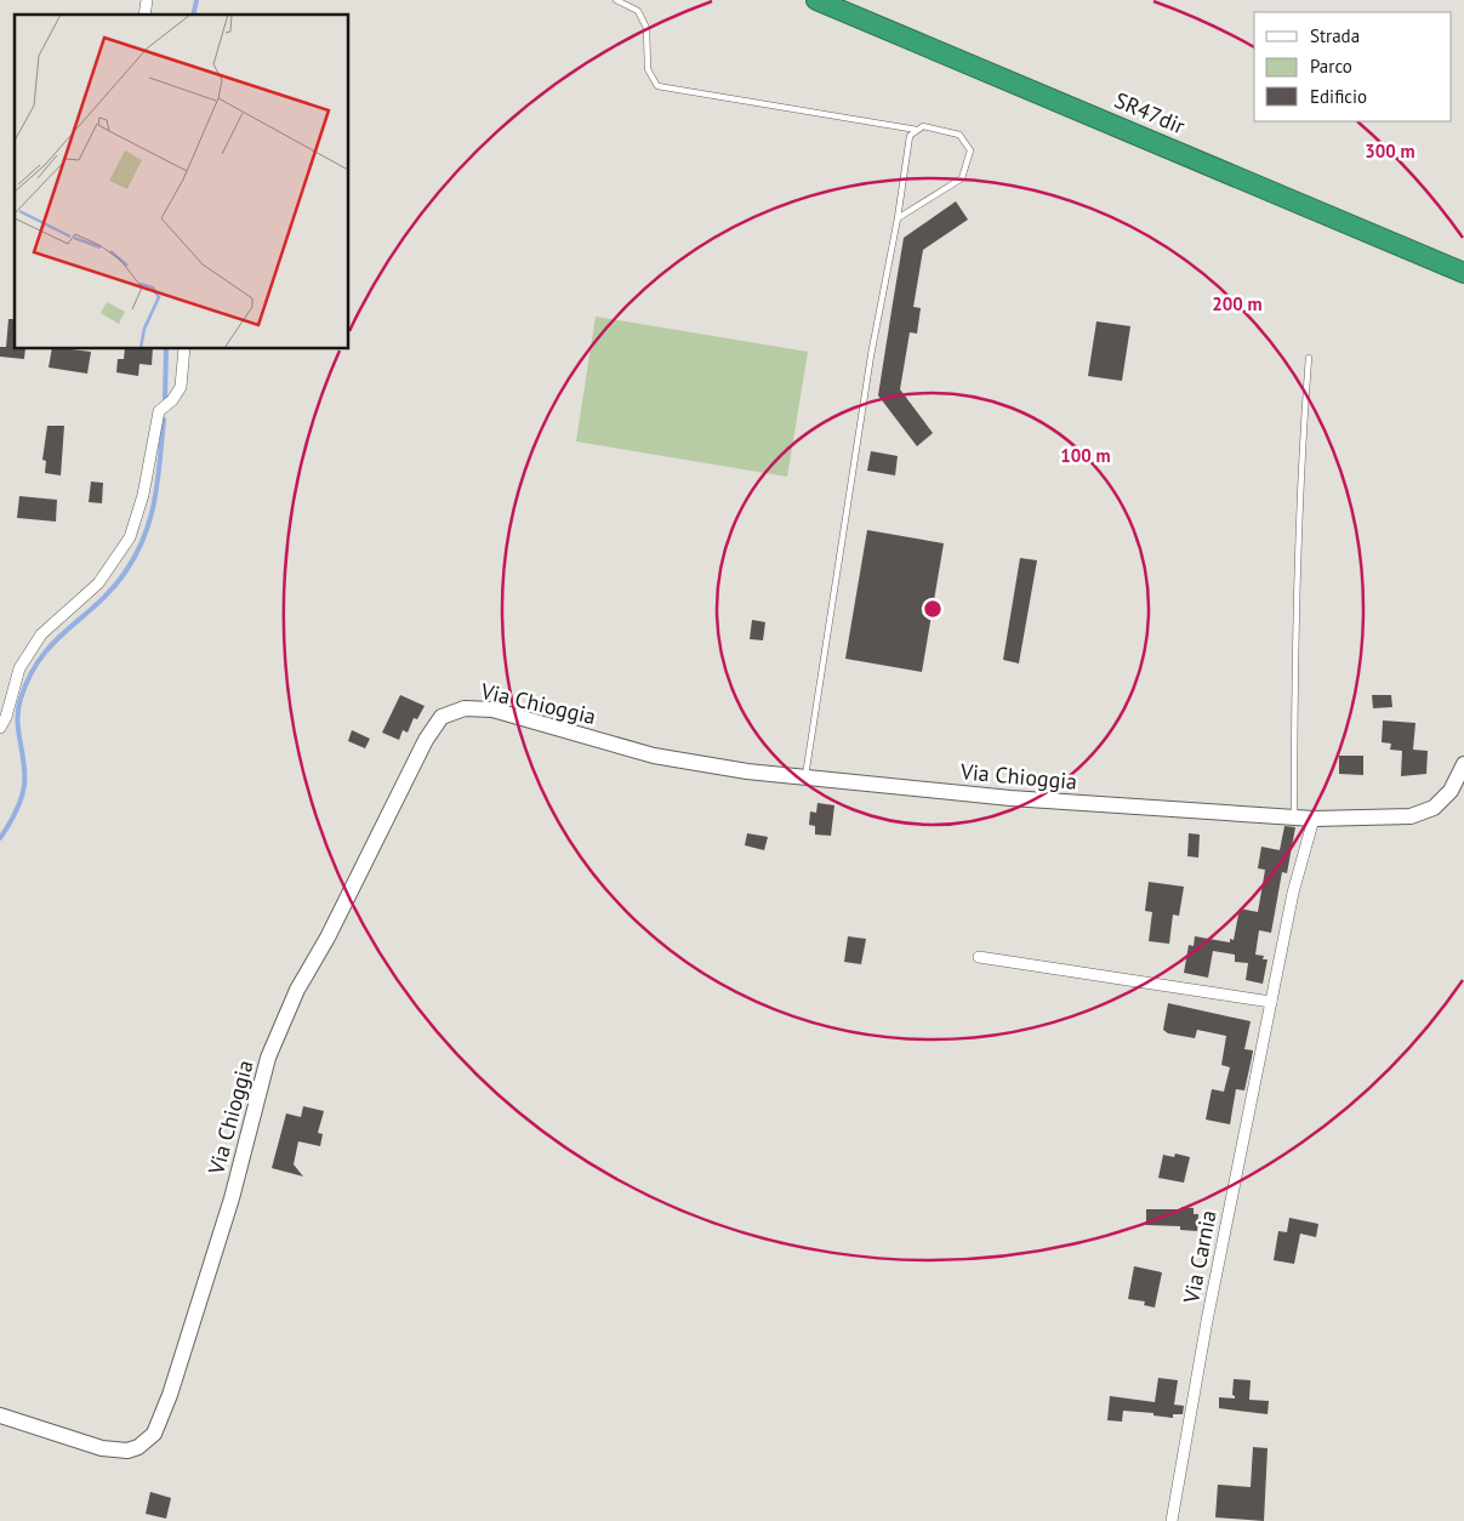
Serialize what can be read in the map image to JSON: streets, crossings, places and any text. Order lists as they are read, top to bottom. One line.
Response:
{"streets":{"highway":["SR47dir"],"street":["Via Chioggia","Via Carnia"]},"crossings":[["Via Chioggia","Via Carnia"]],"legend":["Strada","Parco","Edificio"],"rings":["300 m","200 m","100 m"]}
